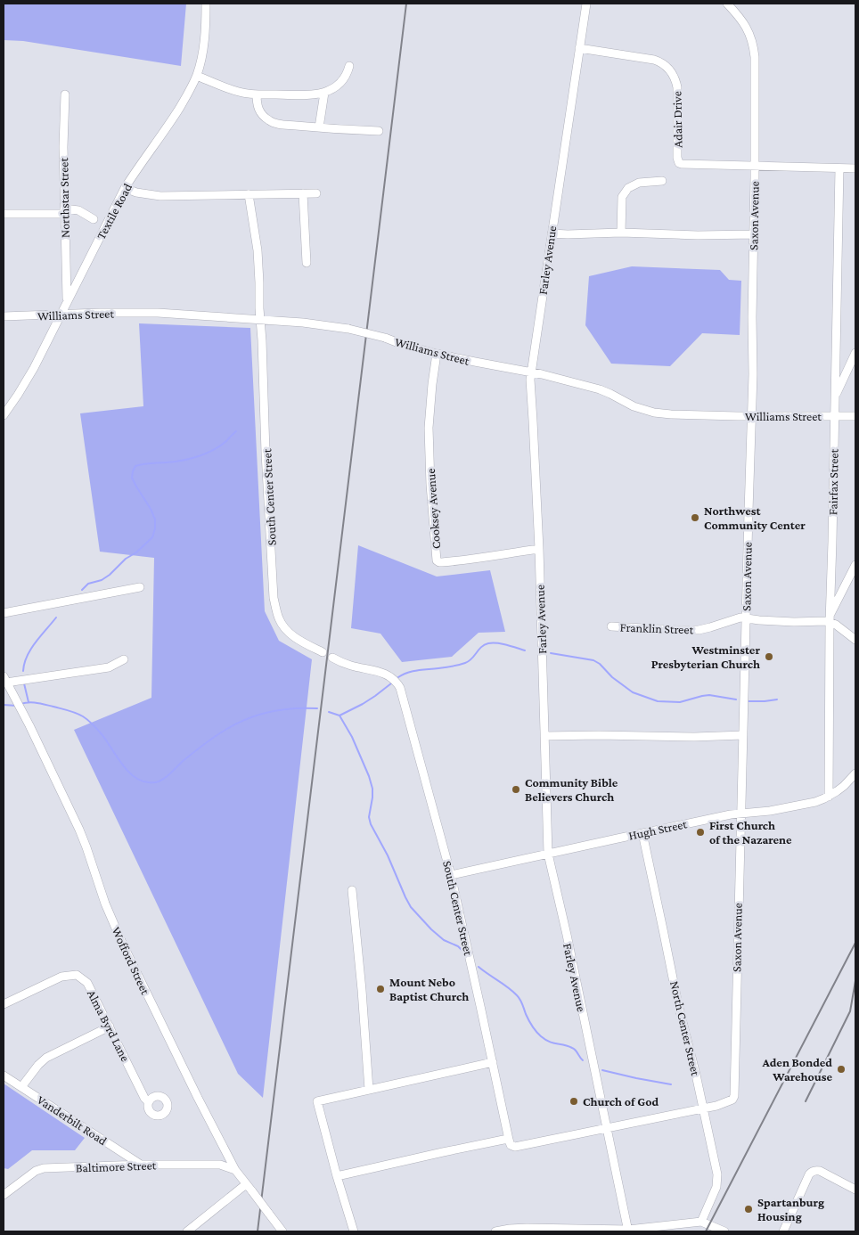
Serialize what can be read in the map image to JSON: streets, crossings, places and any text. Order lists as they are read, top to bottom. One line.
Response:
{"streets":{"street":["Adair Drive","Northstar Street","Textile Road","Saxon Avenue","Farley Avenue","Williams Street","Fairfax Street","South Center Street","Cooksey Avenue","Franklin Street","Hugh Street","Wofford Street","Alma Byrd Lane","North Center Street","Vanderbilt Road","Baltimore Street"]},"crossings":[["Adair Drive","Saxon Avenue"],["Adair Drive","Farley Avenue"],["Northstar Street","Textile Road"],["Textile Road","Williams Street"],["Saxon Avenue","Williams Street"],["Saxon Avenue","Franklin Street"],["Saxon Avenue","Hugh Street"],["Saxon Avenue","North Center Street"],["Farley Avenue","Williams Street"],["Farley Avenue","Cooksey Avenue"],["Farley Avenue","Hugh Street"],["Williams Street","Fairfax Street"],["Williams Street","South Center Street"],["Williams Street","Cooksey Avenue"],["Fairfax Street","Franklin Street"],["Fairfax Street","Hugh Street"],["South Center Street","Hugh Street"],["Hugh Street","North Center Street"],["Wofford Street","Baltimore Street"],["Vanderbilt Road","Baltimore Street"]],"places":["Northwest Community Center","Westminster Presbyterian Church","Community Bible Believers Church","First Church of the Nazarene","Mount Nebo Baptist Church","Aden Bonded Warehouse","Church of God","Spartanburg Housing"]}
